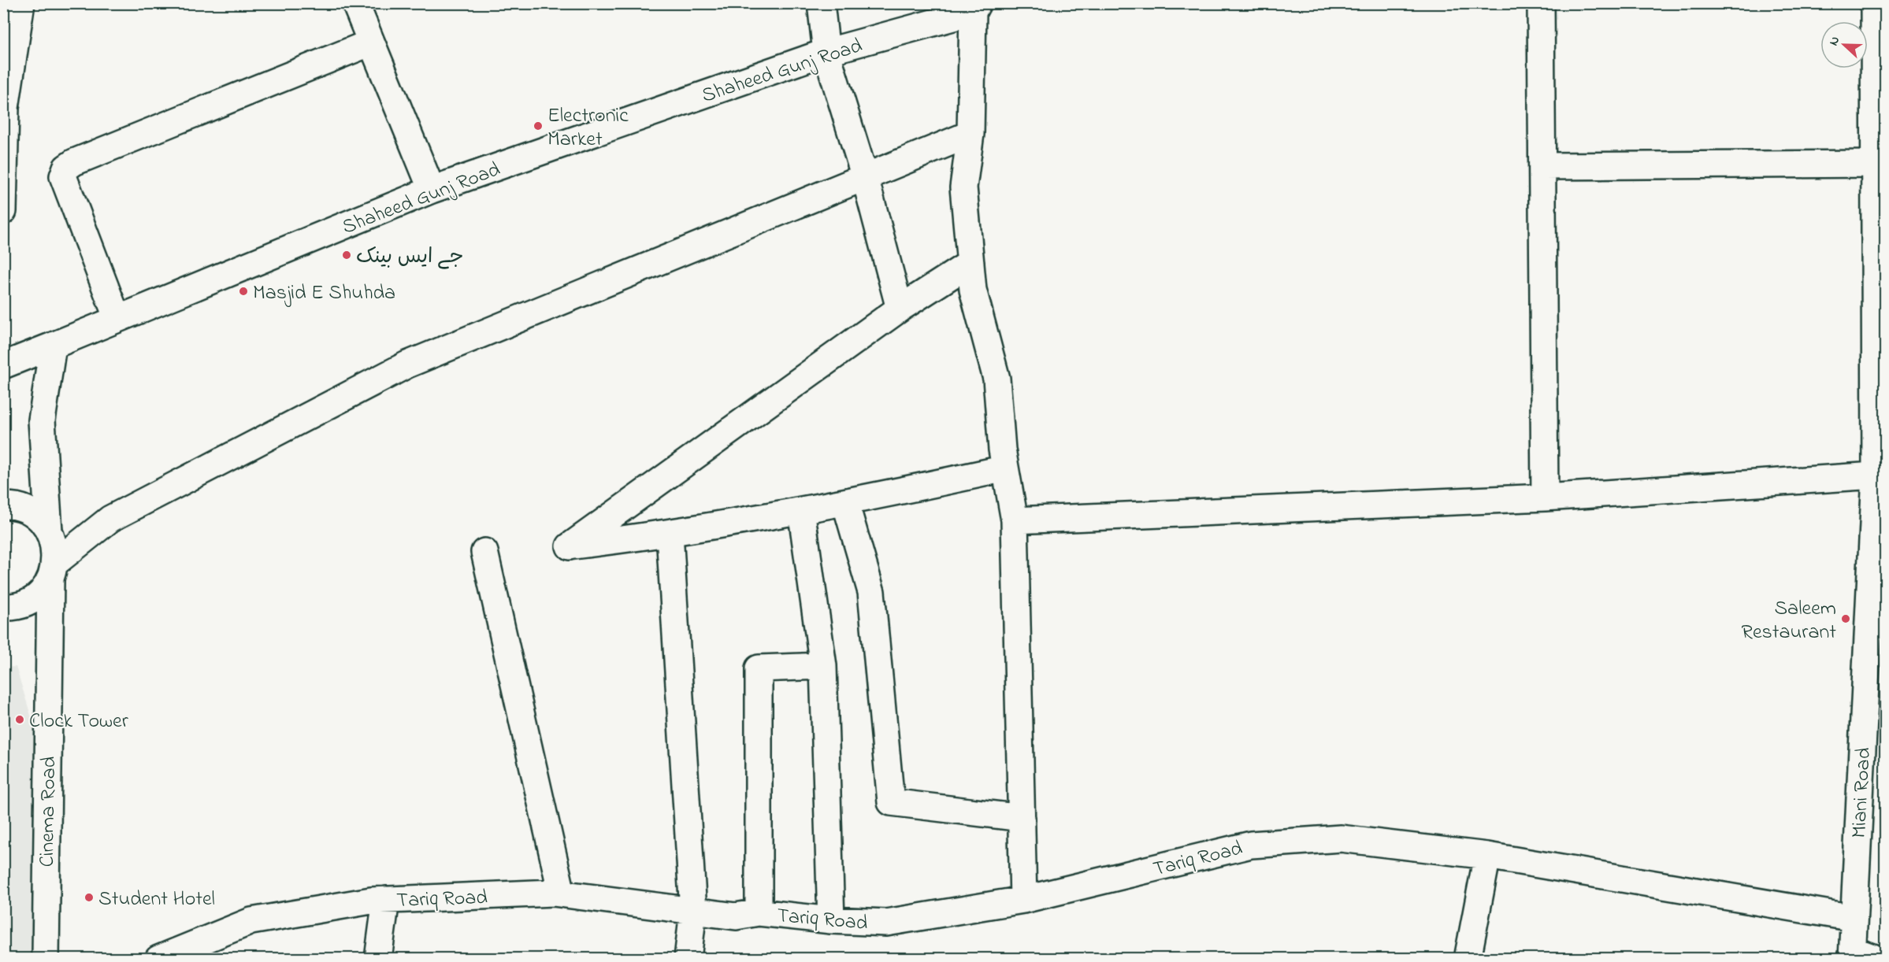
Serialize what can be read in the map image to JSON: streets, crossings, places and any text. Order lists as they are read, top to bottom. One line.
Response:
{"streets":{"street":["Shaheed Gunj Road","Miani Road","Cinema Road","Tariq Road"]},"crossings":[["Miani Road","Tariq Road"]],"places":["Electronic Market","جے ایس بینک","Masjid E Shuhda","Saleem Restaurant","Clock Tower","Student Hotel"],"north":"left"}
